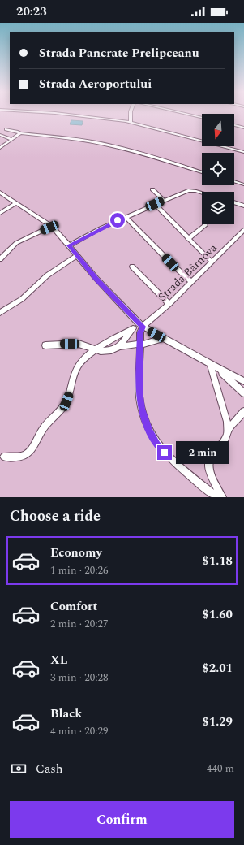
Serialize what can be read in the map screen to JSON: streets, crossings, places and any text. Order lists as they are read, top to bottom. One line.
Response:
{"streets":{"street":["Strada Bârnova"]},"north":"bottom","page":{"status":"20:23","banner":["Strada Pancrate Prelipceanu","Strada Aeroportului"],"bubble":"2 min","heading":"Choose a ride","list":[{"name":"Economy","note":"1 min · 20:26","value":"$1.18"},{"name":"Comfort","note":"2 min · 20:27","value":"$1.60"},{"name":"XL","note":"3 min · 20:28","value":"$2.01"},{"name":"Black","note":"4 min · 20:29","value":"$1.29"}],"pay":["Cash","440 m"],"buttons":"Confirm"}}
